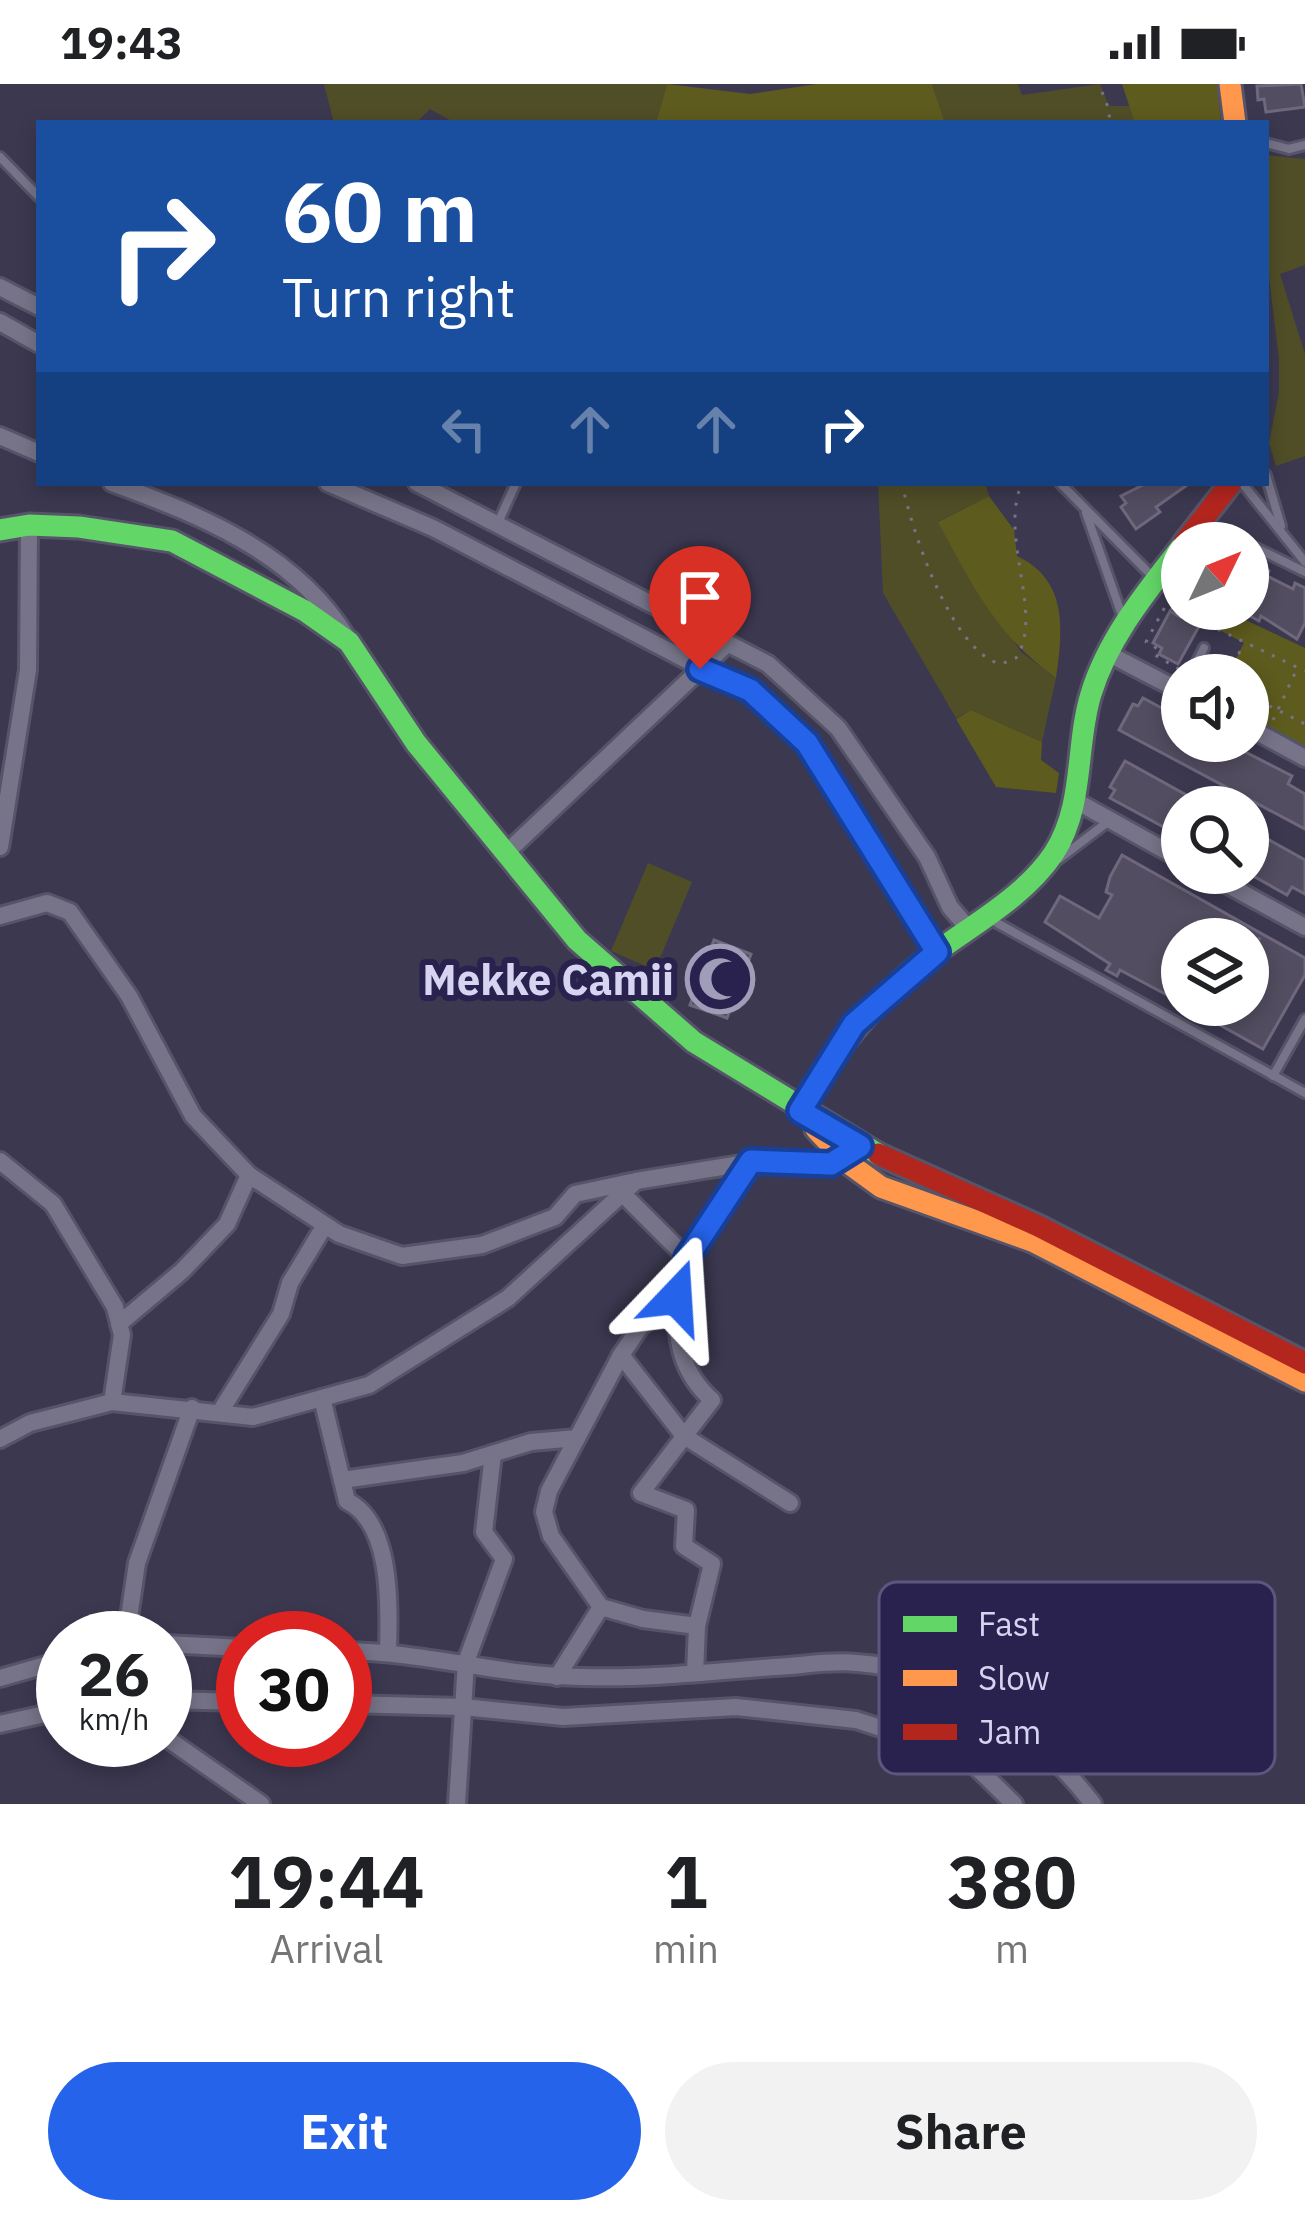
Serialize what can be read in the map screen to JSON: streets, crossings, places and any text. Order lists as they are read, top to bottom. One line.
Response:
{"places":{"mosque":["Mekke Camii"]},"legend":["Fast","Slow","Jam"],"north":"top right","page":{"status":"19:43","turn":["60 m","Turn right"],"speed":"26 km/h","limit":"30","eta":["19:44","Arrival","1","min","380","m"],"buttons":["Exit","Share"]}}
